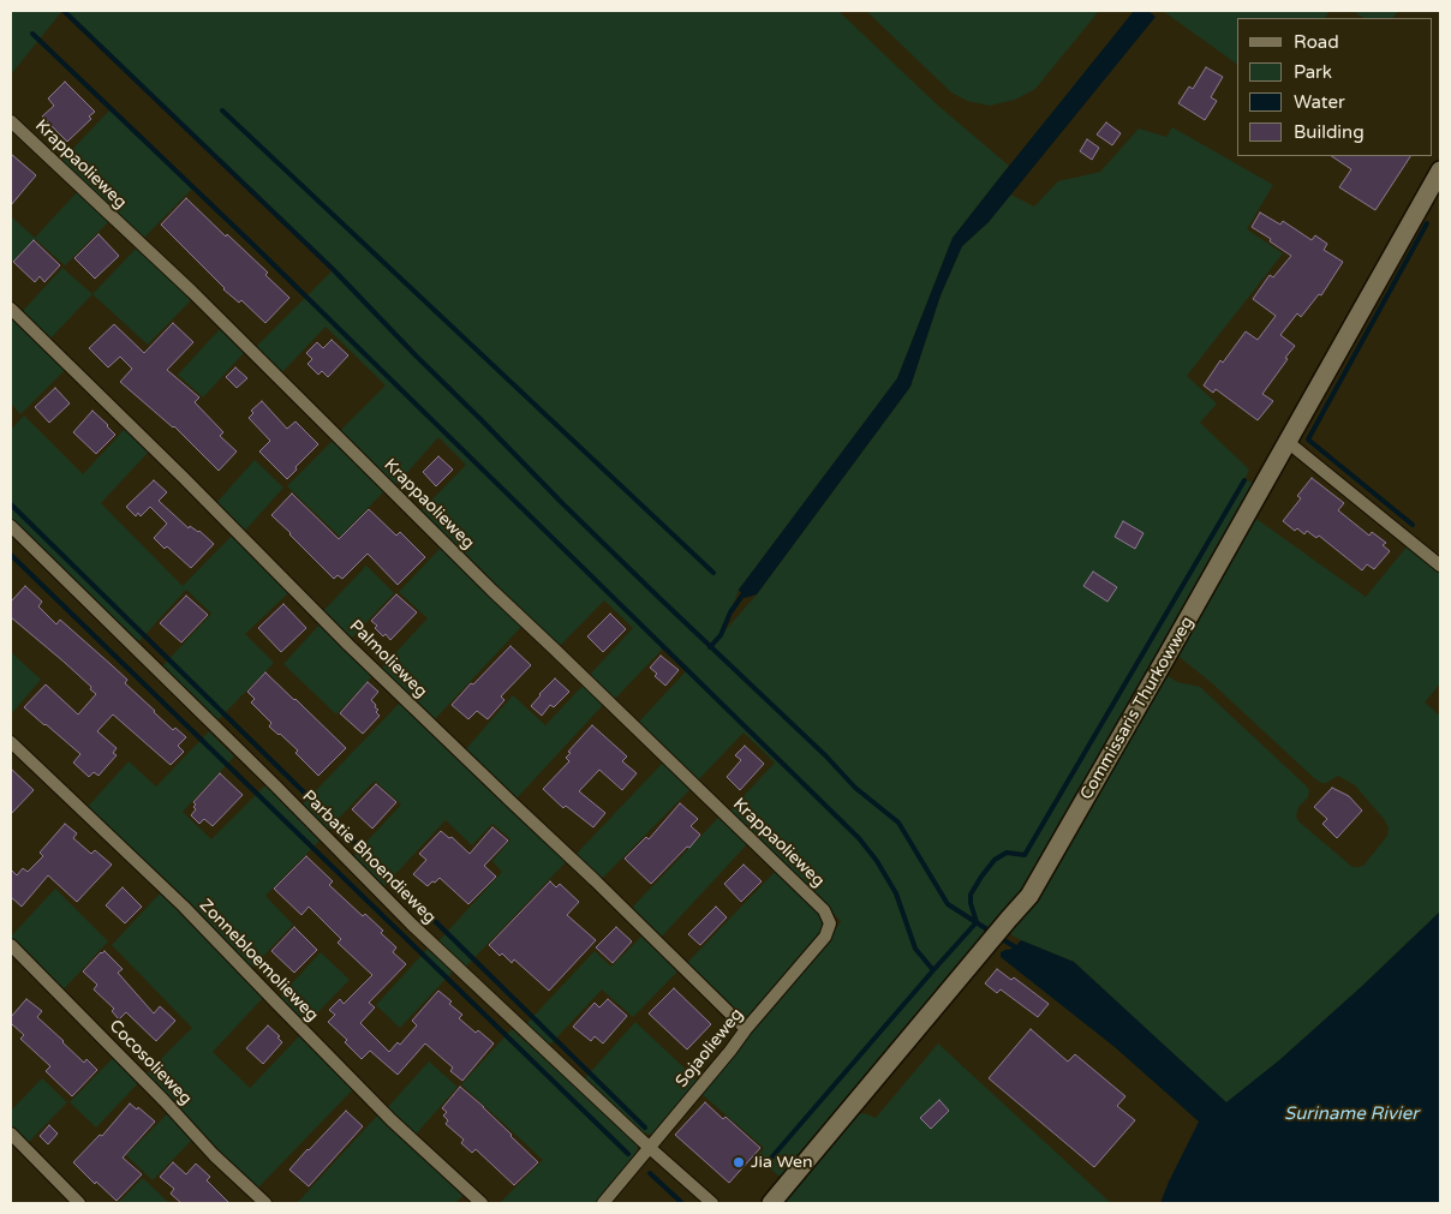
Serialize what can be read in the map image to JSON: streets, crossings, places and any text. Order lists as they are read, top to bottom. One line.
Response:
{"streets":{"main road":["Commissaris Thurkowweg"],"street":["Krappaolieweg","Palmolieweg","Parbatie Bhoendieweg","Zonnebloemolieweg","Sojaolieweg","Cocosolieweg"]},"crossings":[["Krappaolieweg","Sojaolieweg"],["Palmolieweg","Sojaolieweg"],["Parbatie Bhoendieweg","Sojaolieweg"]],"water":["Suriname Rivier"],"places":["Jia Wen"],"legend":["Road","Park","Water","Building"]}
